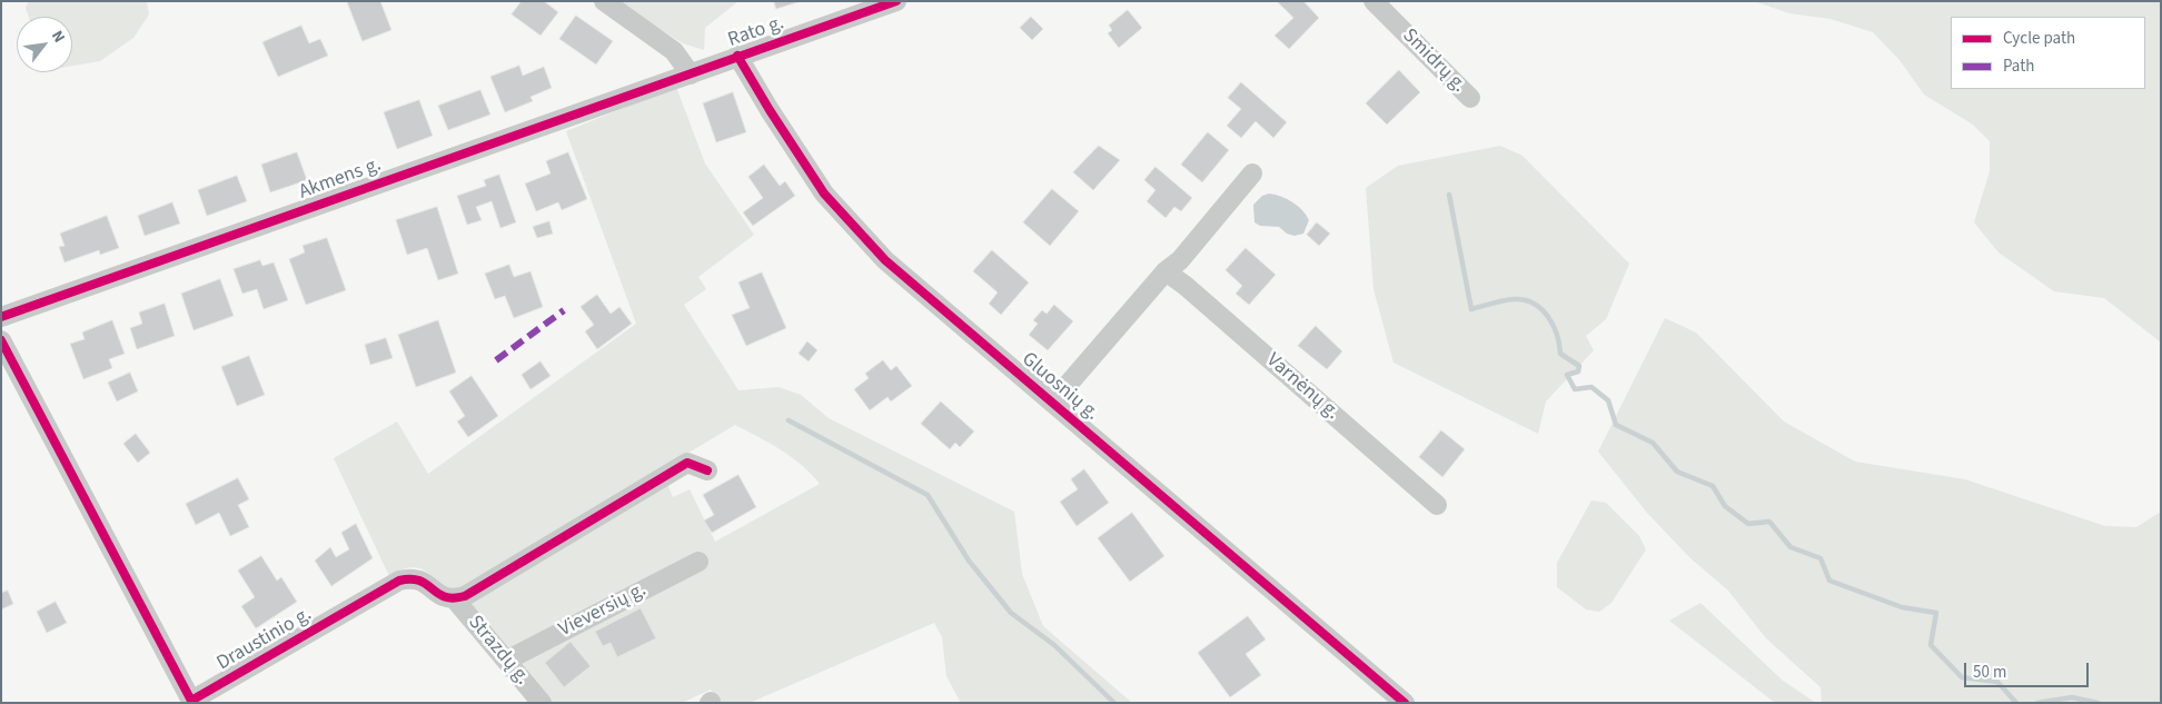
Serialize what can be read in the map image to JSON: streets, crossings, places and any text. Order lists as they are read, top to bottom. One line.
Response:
{"streets":{"street":["Rato g.","Smidrų g.","Akmens g.","Gluosnių g.","Varnėnų g.","Vieversių g.","Draustinio g.","Strazdų g."]},"crossings":[["Rato g.","Akmens g."],["Rato g.","Gluosnių g."],["Vieversių g.","Strazdų g."],["Draustinio g.","Strazdų g."]],"legend":["Cycle path","Path"],"scale_bar":"50 m","north":"top right"}
